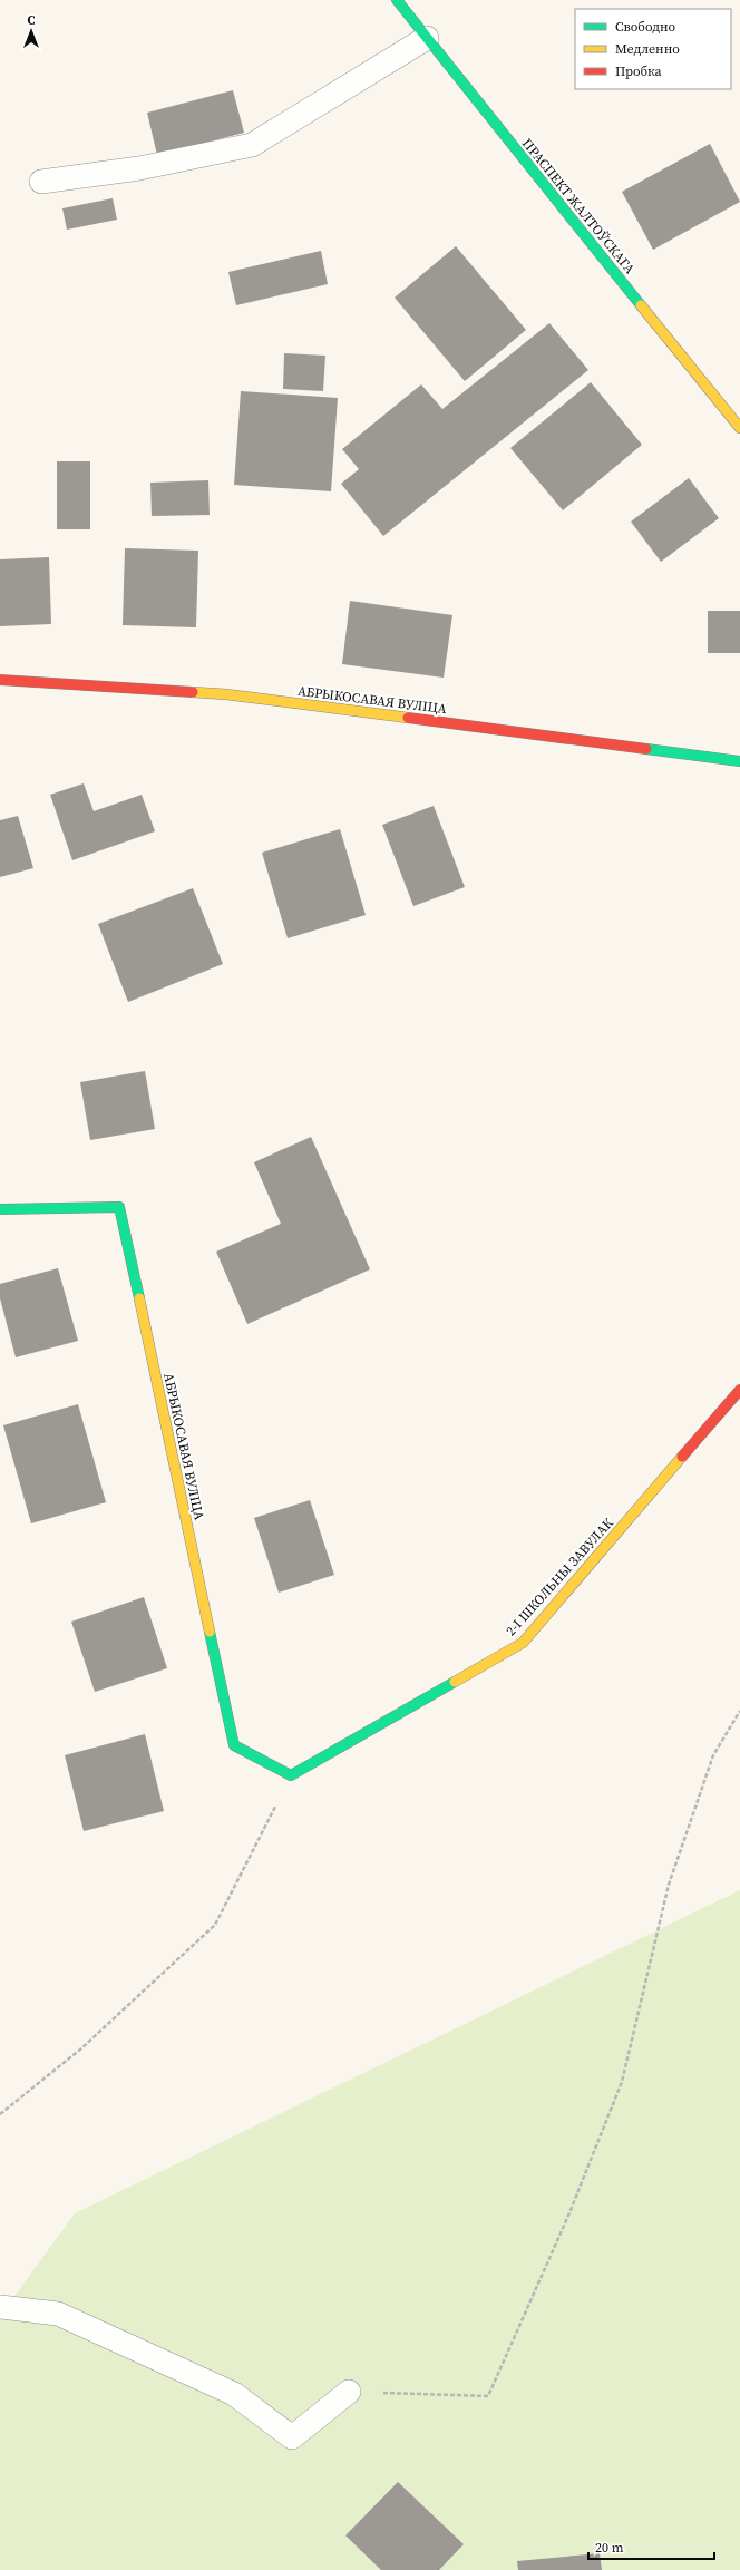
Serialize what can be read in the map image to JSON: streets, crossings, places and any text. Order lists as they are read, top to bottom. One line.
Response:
{"streets":{"street":["ПРАСПЕКТ ЖАЛТОЎСКАГА","АБРЫКОСАВАЯ ВУЛІЦА","2-І ШКОЛЬНЫ ЗАВУЛАК"]},"crossings":[["АБРЫКОСАВАЯ ВУЛІЦА","2-І ШКОЛЬНЫ ЗАВУЛАК"]],"legend":["Свободно","Медленно","Пробка"],"scale_bar":"20 m","north":"top"}
